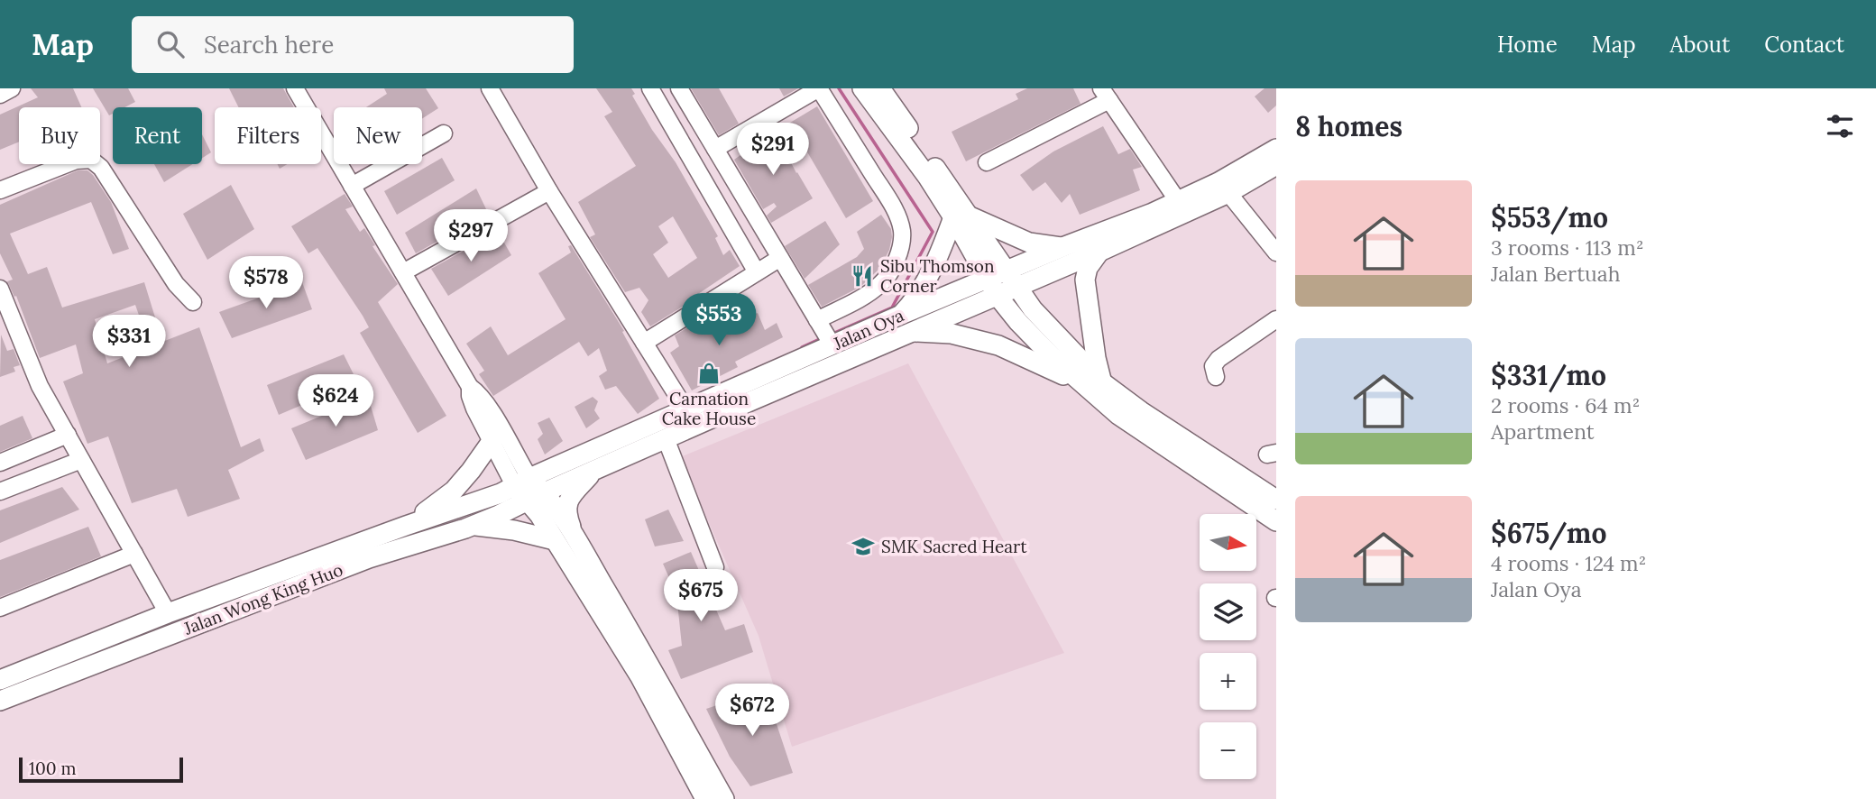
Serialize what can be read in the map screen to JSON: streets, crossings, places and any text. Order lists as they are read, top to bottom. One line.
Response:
{"streets":{"main road":["Jalan Oya","Jalan Wong King Huo"]},"crossings":[["Jalan Oya","Jalan Wong King Huo"]],"places":{"restaurant":["Sibu Thomson Corner"],"shop":["Carnation Cake House"],"school or university":["SMK Sacred Heart"]},"scale_bar":"100 m","north":"right","page":{"header":"Map","search":"Search here","nav":["Home","Map","About","Contact"],"heading":"8 homes","chip":["Buy","Rent","Filters","New"],"price":["$291","$297","$578","$553","$331","$624","$675","$672"],"list":[{"name":"$553/mo","note":"3 rooms · 113 m² · Jalan Bertuah"},{"name":"$331/mo","note":"2 rooms · 64 m² · Apartment"},{"name":"$675/mo","note":"4 rooms · 124 m² · Jalan Oya"}],"map_buttons":["+","−"],"scale":"100 m"}}
